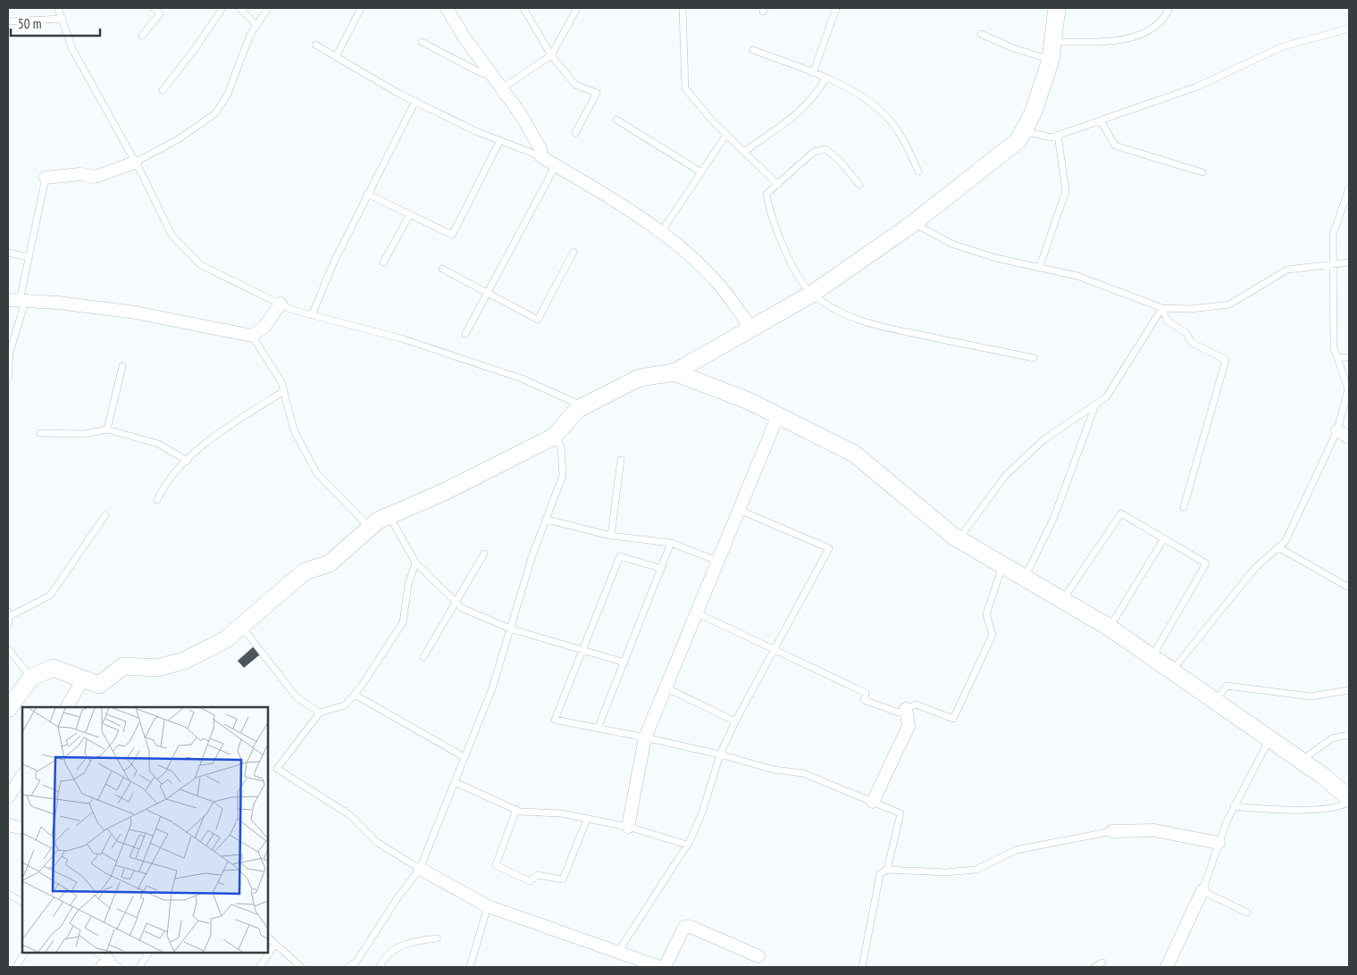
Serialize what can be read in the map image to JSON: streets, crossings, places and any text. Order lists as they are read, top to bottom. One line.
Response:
{"scale_bar":"50 m"}
